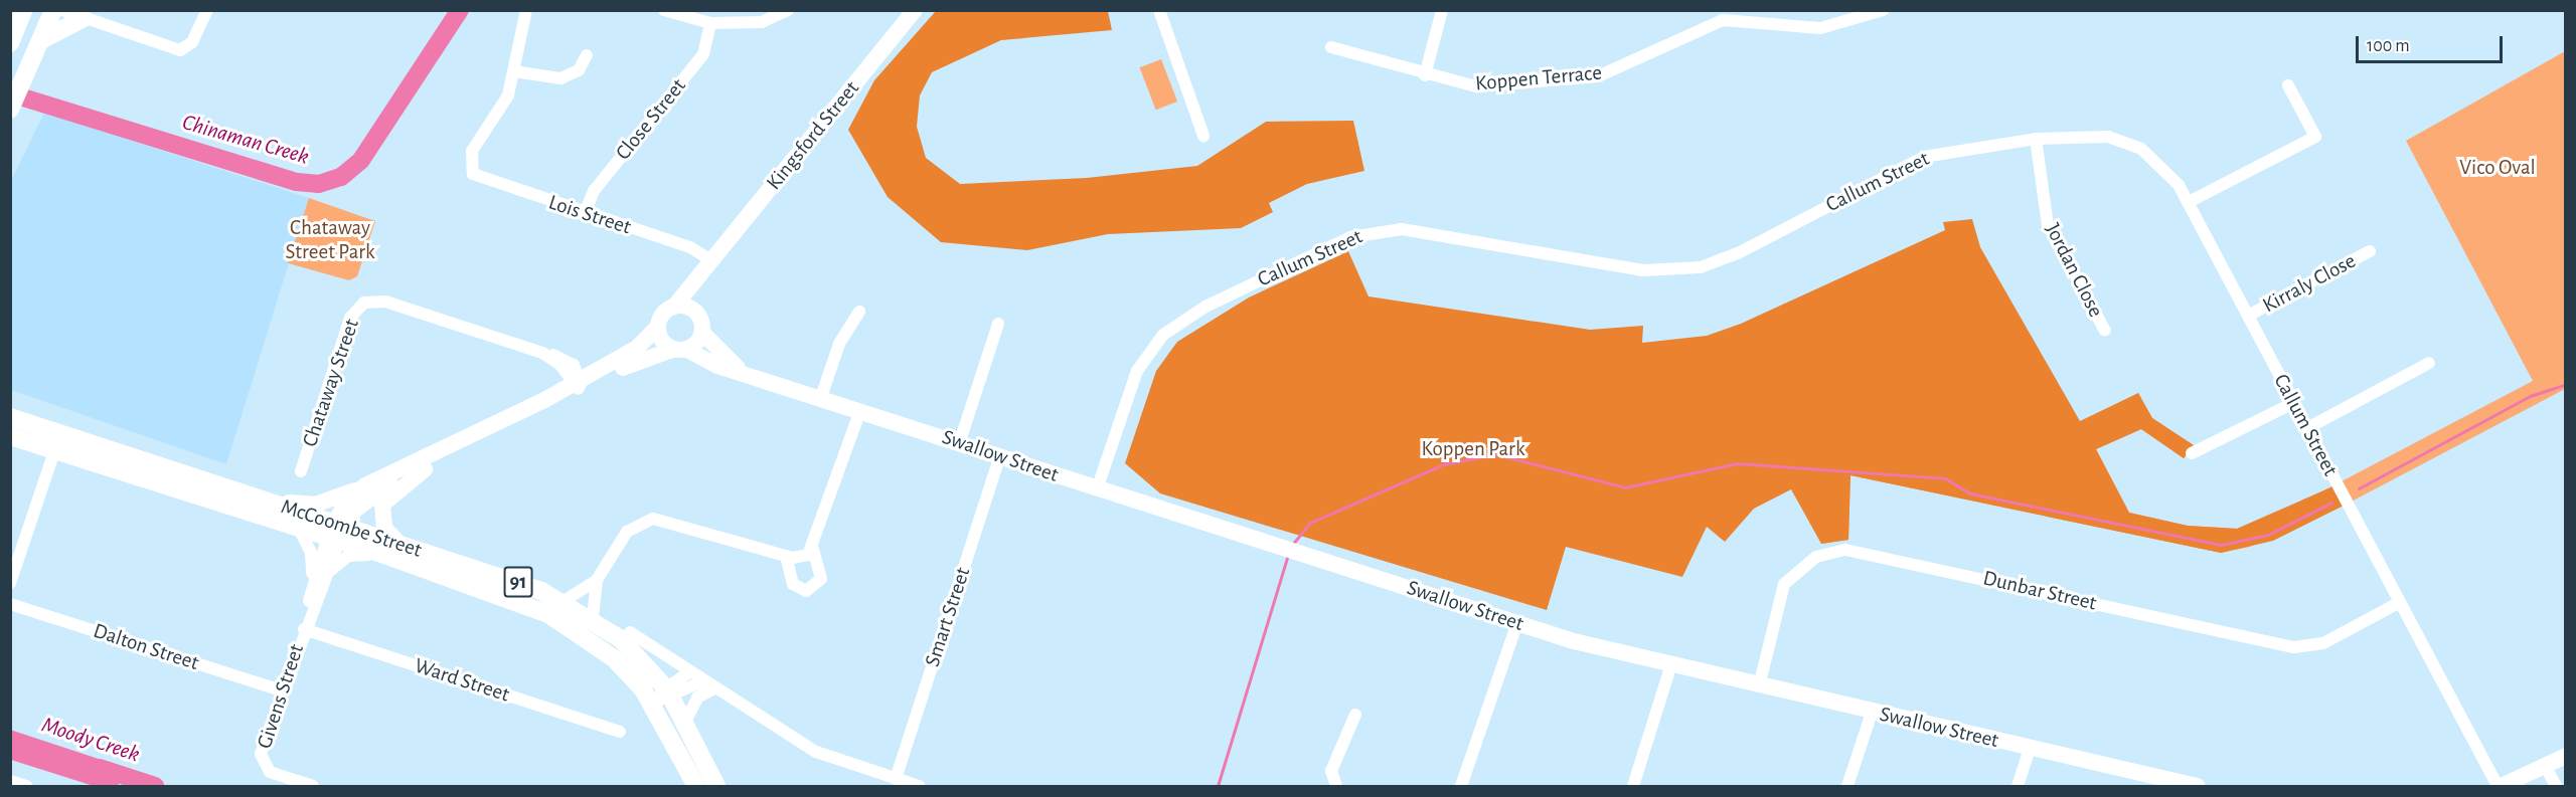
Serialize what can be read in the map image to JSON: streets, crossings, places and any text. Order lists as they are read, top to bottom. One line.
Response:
{"streets":{"main road":["McCoombe Street","91"],"street":["Koppen Terrace","Close Street","Kingsford Street","Callum Street","Lois Street","Jordan Close","Kirraly Close","Chataway Street","Swallow Street","Dunbar Street","Smart Street","Dalton Street","Ward Street","Givens Street"]},"crossings":[["Close Street","Lois Street"],["Kingsford Street","Lois Street"],["Kingsford Street","Swallow Street"],["Callum Street","Jordan Close"],["Callum Street","Kirraly Close"],["Callum Street","Swallow Street"],["Callum Street","Dunbar Street"],["Swallow Street","Dunbar Street"],["Swallow Street","Smart Street"],["McCoombe Street","91"],["McCoombe Street","Givens Street"],["Dalton Street","Givens Street"],["Ward Street","Givens Street"]],"water":["Chinaman Creek","Moody Creek"],"parks":["Vico Oval","Chataway Street Park","Koppen Park"],"scale_bar":"100 m"}
